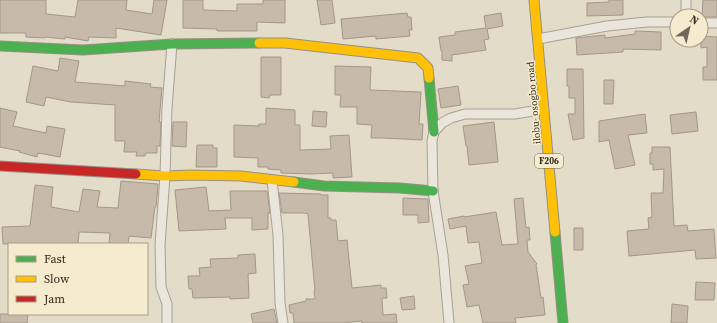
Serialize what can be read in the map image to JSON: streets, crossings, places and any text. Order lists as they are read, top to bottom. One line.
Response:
{"streets":{"street":["ilobu- osogbo road","F206"]},"legend":["Fast","Slow","Jam"],"north":"top right"}
